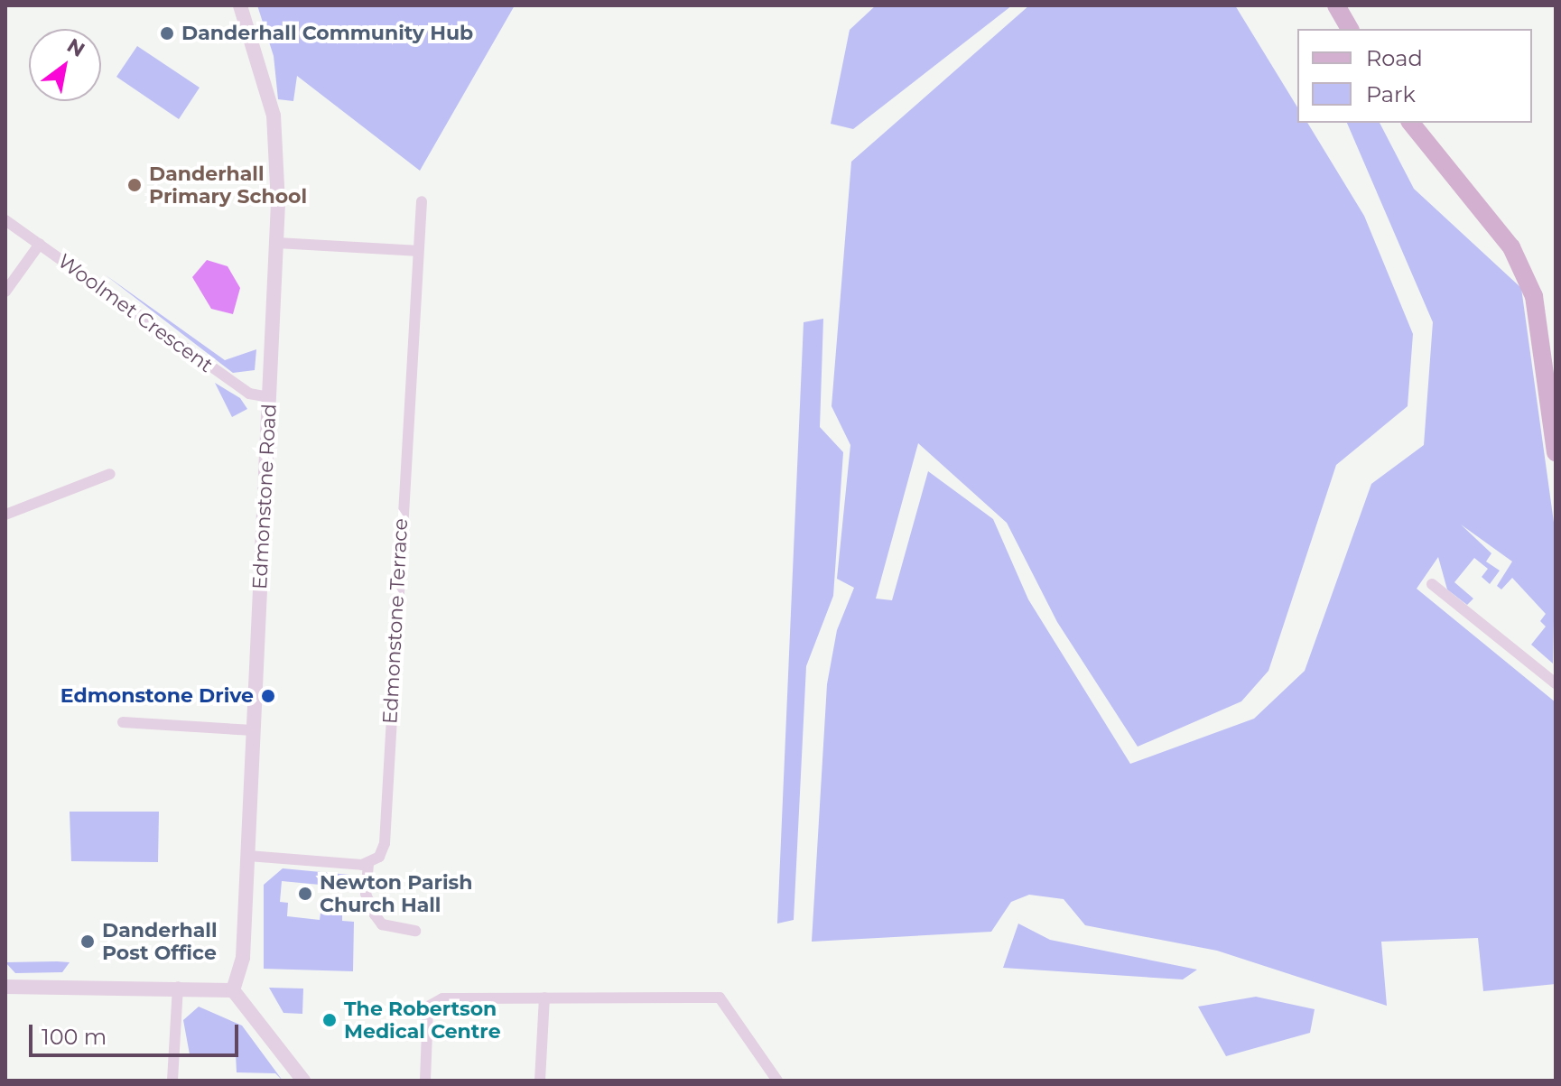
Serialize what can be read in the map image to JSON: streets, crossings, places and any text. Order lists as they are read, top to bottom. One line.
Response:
{"streets":{"street":["Woolmet Crescent","Edmonstone Road","Edmonstone Terrace"]},"crossings":[["Woolmet Crescent","Edmonstone Road"]],"places":["Danderhall Community Hub","Danderhall Primary School","Edmonstone Drive","Newton Parish Church Hall","Danderhall Post Office","The Robertson Medical Centre"],"legend":["Road","Park"],"scale_bar":"100 m","north":"top right"}
